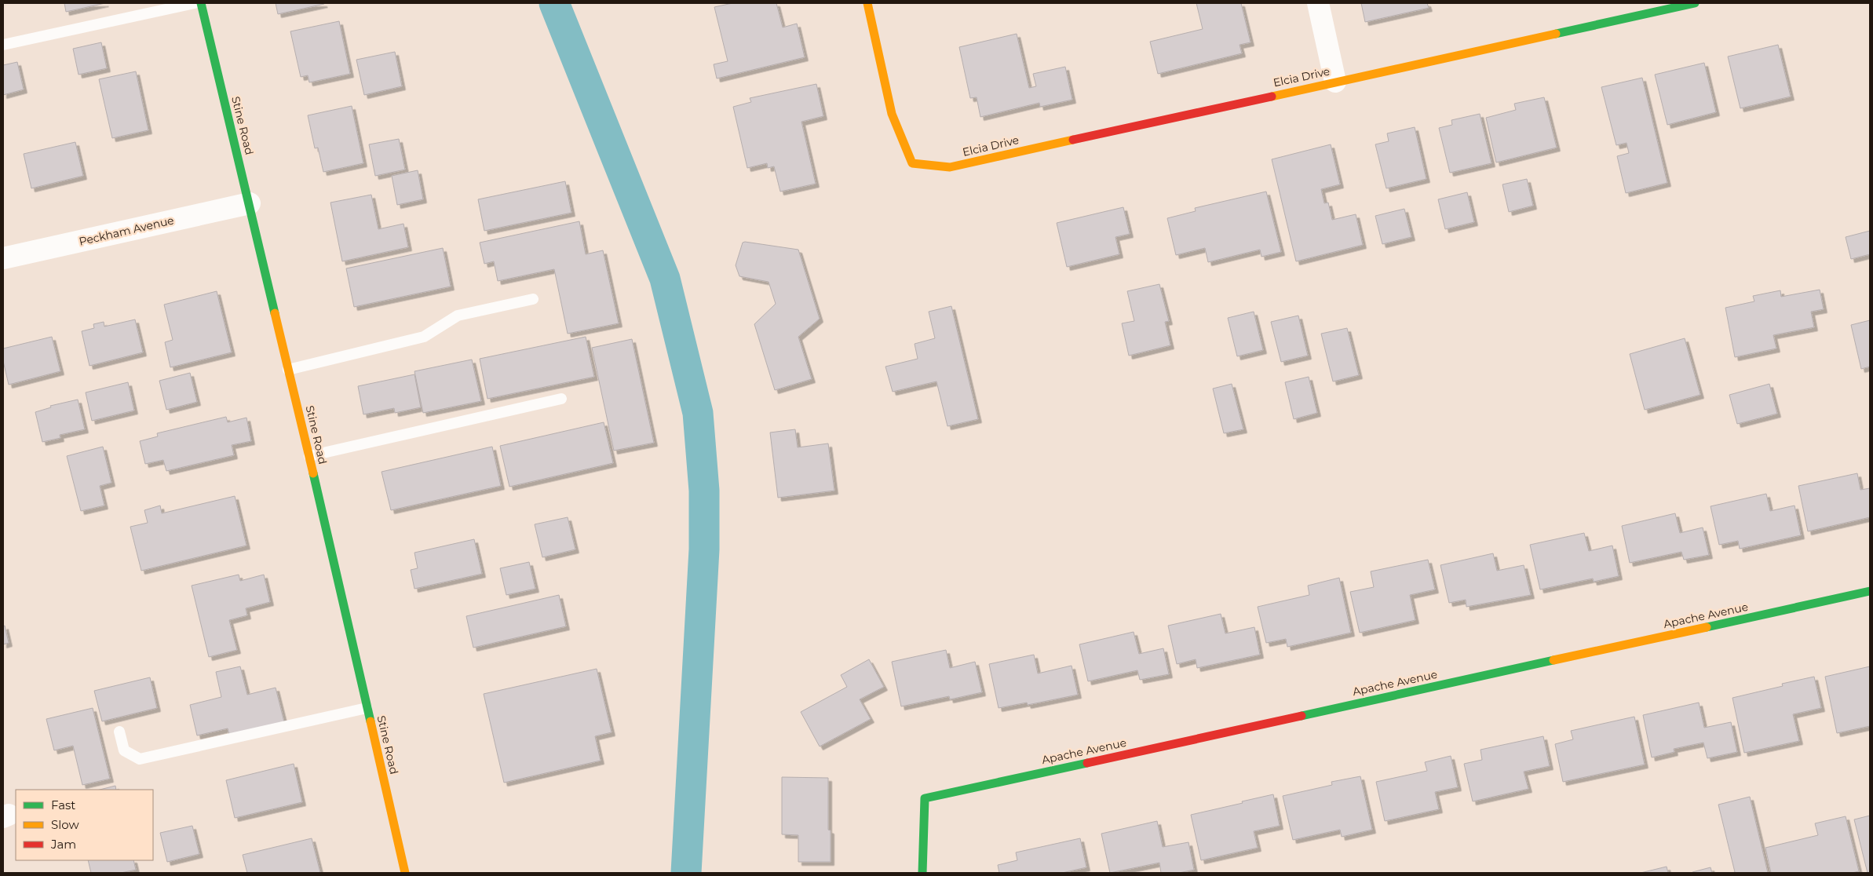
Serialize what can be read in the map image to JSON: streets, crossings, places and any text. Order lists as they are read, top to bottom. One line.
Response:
{"streets":{"street":["Elcia Drive","Stine Road","Peckham Avenue","Apache Avenue"]},"crossings":[["Stine Road","Peckham Avenue"]],"legend":["Fast","Slow","Jam"]}
